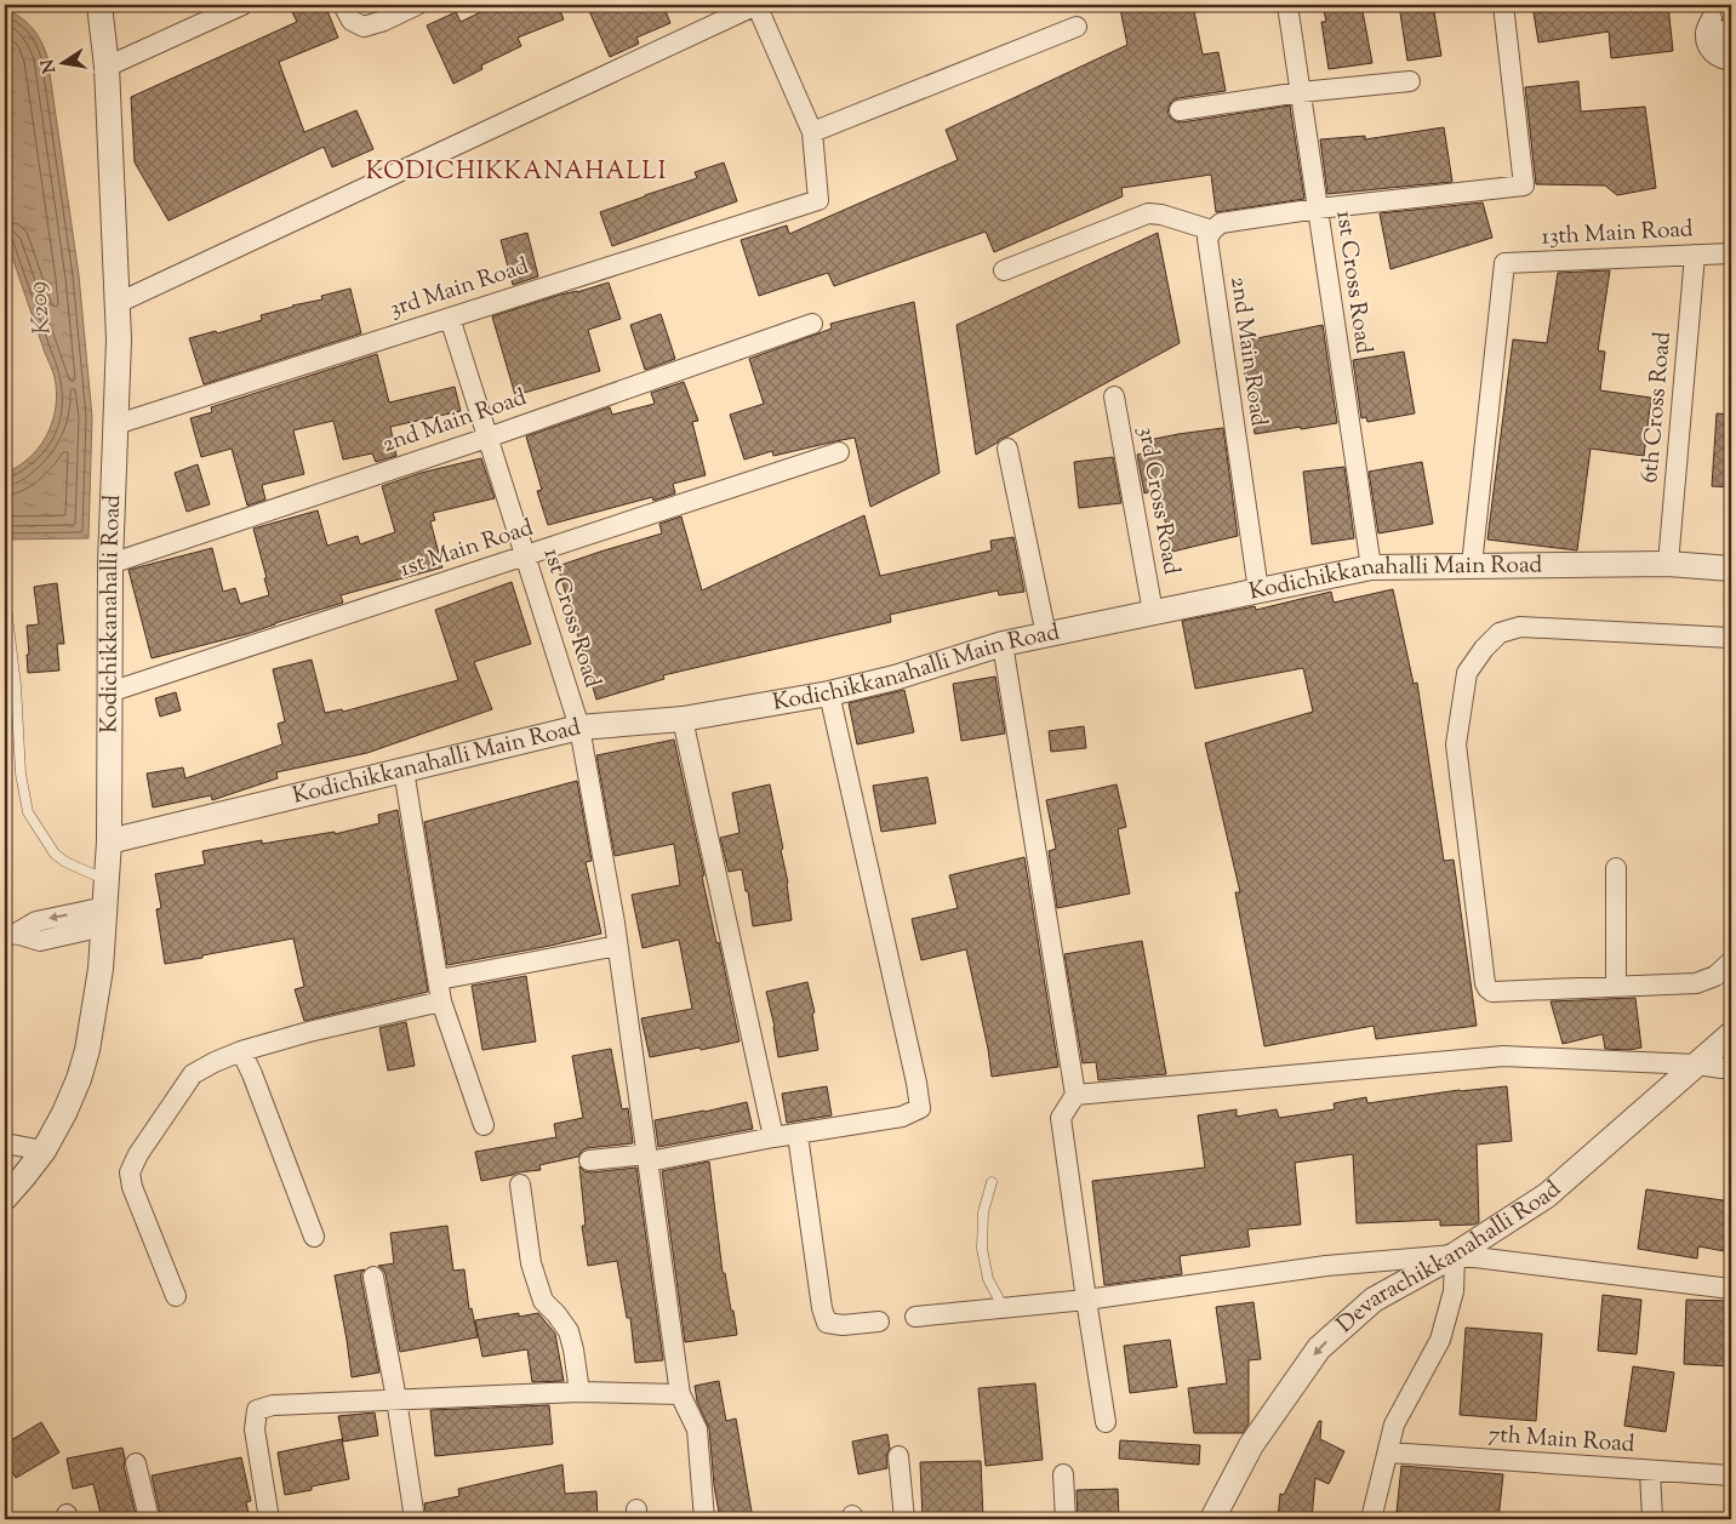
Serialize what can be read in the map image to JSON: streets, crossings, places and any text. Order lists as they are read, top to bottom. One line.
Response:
{"streets":{"street":["13th Main Road","1st Cross Road","3rd Main Road","2nd Main Road","6th Cross Road","3rd Cross Road","1st Main Road","Kodichikkanahalli Main Road","Kodichikkanahalli Road","Devarachikkanahalli Road","7th Main Road"]},"crossings":[["13th Main Road","6th Cross Road"],["13th Main Road","Kodichikkanahalli Main Road"],["1st Cross Road","3rd Main Road"],["1st Cross Road","2nd Main Road"],["1st Cross Road","1st Main Road"],["1st Cross Road","Kodichikkanahalli Main Road"],["3rd Main Road","Kodichikkanahalli Road"],["2nd Main Road","Kodichikkanahalli Main Road"],["2nd Main Road","Kodichikkanahalli Road"],["6th Cross Road","Kodichikkanahalli Main Road"],["3rd Cross Road","Kodichikkanahalli Main Road"],["1st Main Road","Kodichikkanahalli Road"],["Kodichikkanahalli Main Road","Kodichikkanahalli Road"]],"districts":["KODICHIKKANAHALLI"],"water":["K209"],"north":"left"}
